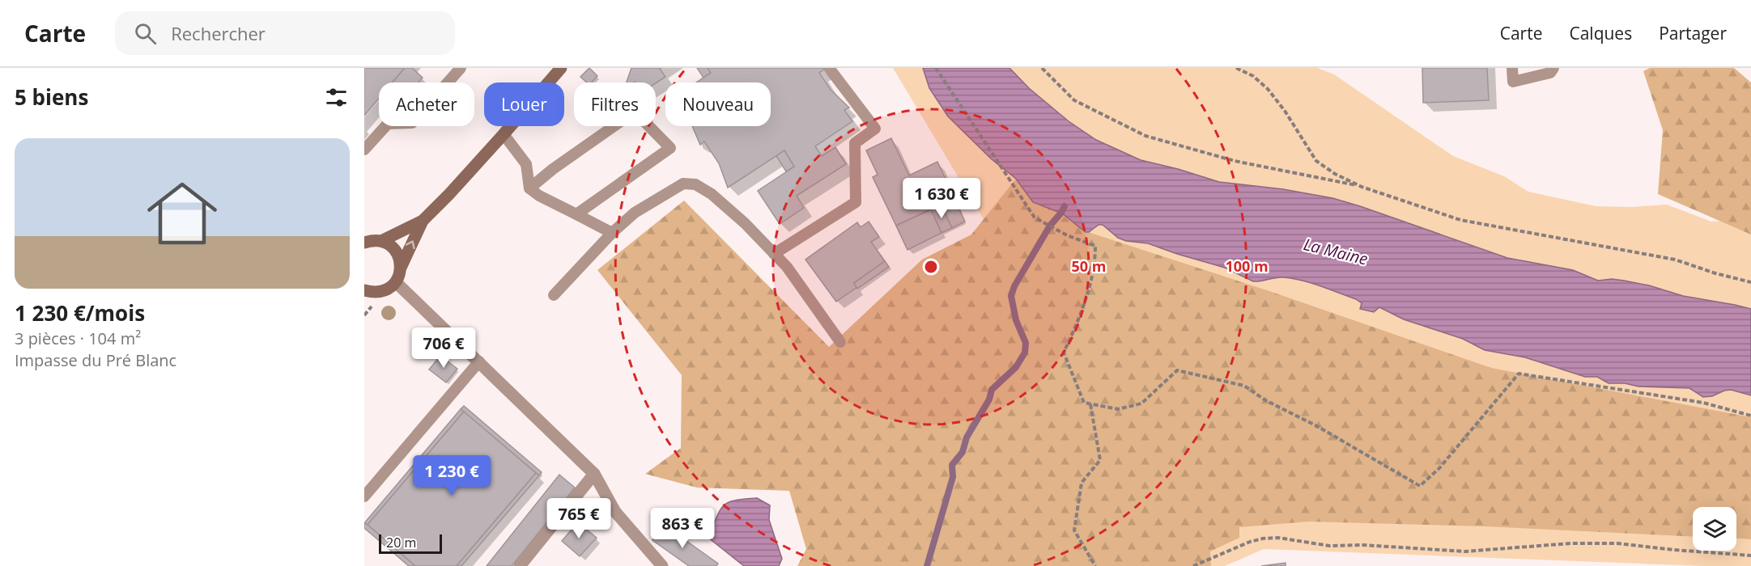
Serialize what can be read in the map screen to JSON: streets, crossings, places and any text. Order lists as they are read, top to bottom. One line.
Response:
{"water":["La Maine"],"scale_bar":"20 m","page":{"header":"Carte","search":"Rechercher","nav":["Carte","Calques","Partager"],"heading":"5 biens","chip":["Acheter","Louer","Filtres","Nouveau"],"list":[{"name":"1 230 €/mois","note":"3 pièces · 104 m² · Impasse du Pré Blanc"}],"price":["1 630 €","706 €","1 230 €","765 €","863 €"],"scale":"20 m"},"rings":["50 m","100 m"]}
